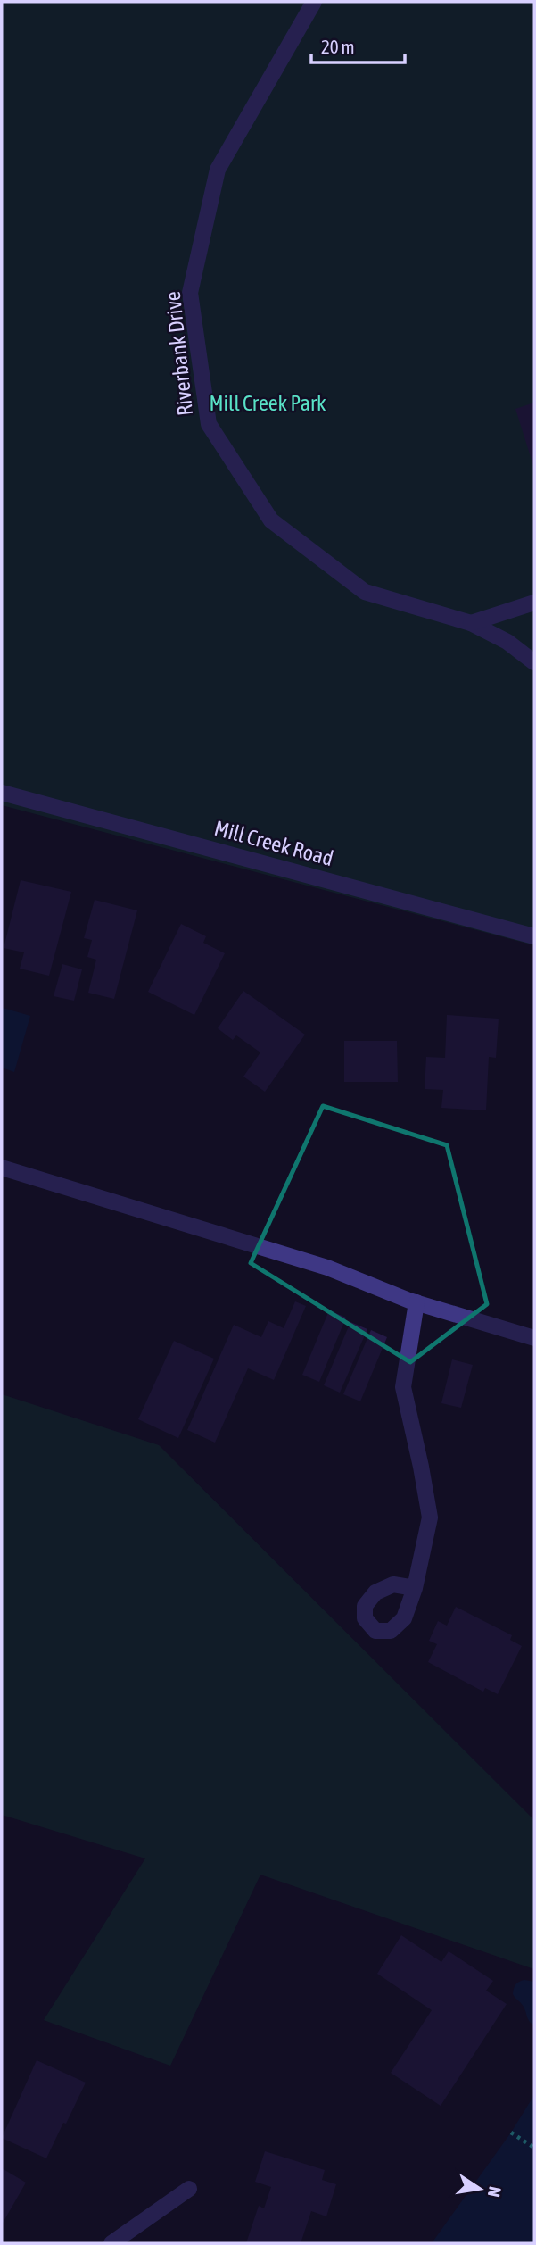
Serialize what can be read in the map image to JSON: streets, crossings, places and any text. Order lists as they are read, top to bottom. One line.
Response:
{"streets":{"street":["Riverbank Drive","Mill Creek Road"]},"parks":["Mill Creek Park"],"scale_bar":"20 m","north":"right"}
